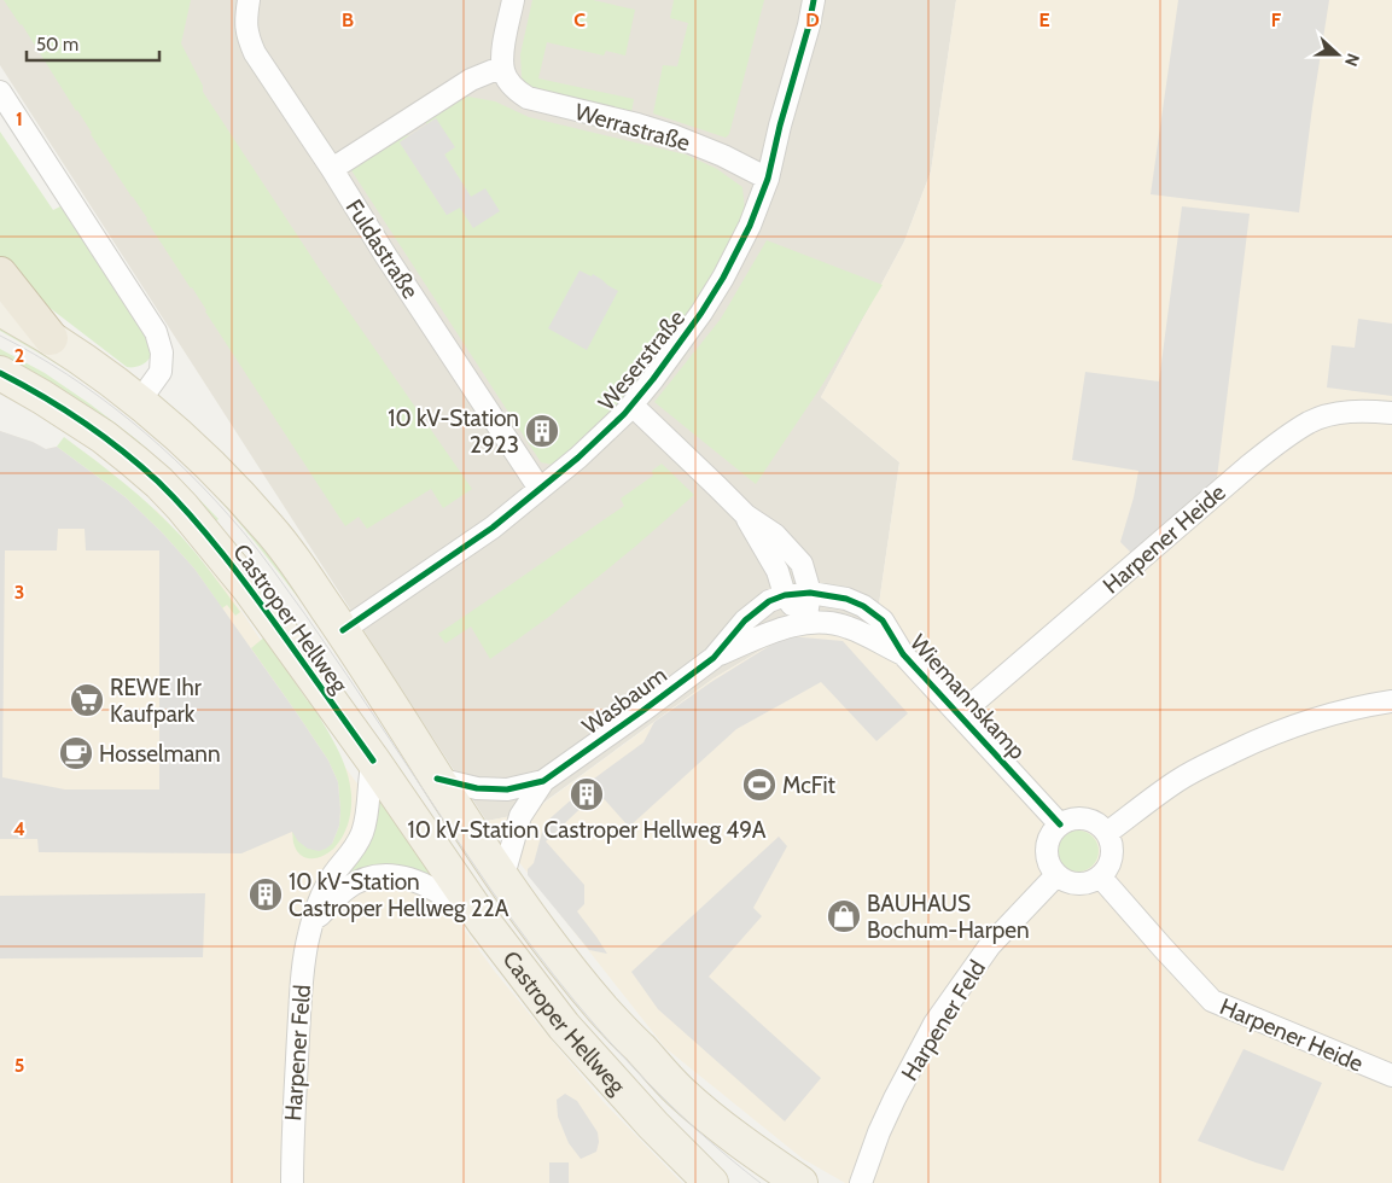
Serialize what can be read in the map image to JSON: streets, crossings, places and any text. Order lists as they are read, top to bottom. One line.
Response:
{"streets":{"main road":["Castroper Hellweg"],"street":["Werrastraße","Fuldastraße","Weserstraße","Harpener Heide","Wiemannskamp","Wasbaum","Harpener Feld"]},"crossings":[["Werrastraße","Weserstraße"],["Fuldastraße","Weserstraße"],["Weserstraße","Castroper Hellweg"],["Harpener Heide","Wiemannskamp"],["Harpener Heide","Harpener Feld"],["Castroper Hellweg","Wasbaum"],["Castroper Hellweg","Harpener Feld"],["Wiemannskamp","Wasbaum"],["Wiemannskamp","Harpener Feld"]],"places":{"building":["10 kV-Station 2923","10 kV-Station Castroper Hellweg 49A","10 kV-Station Castroper Hellweg 22A"],"supermarket":["REWE Ihr Kaufpark"],"cafe":["Hosselmann"],"sports":["McFit"],"shop":["BAUHAUS Bochum-Harpen"]},"scale_bar":"50 m","north":"right","grid":{"columns":["B","C","D","E","F"],"rows":["1","2","3","4","5"]}}
